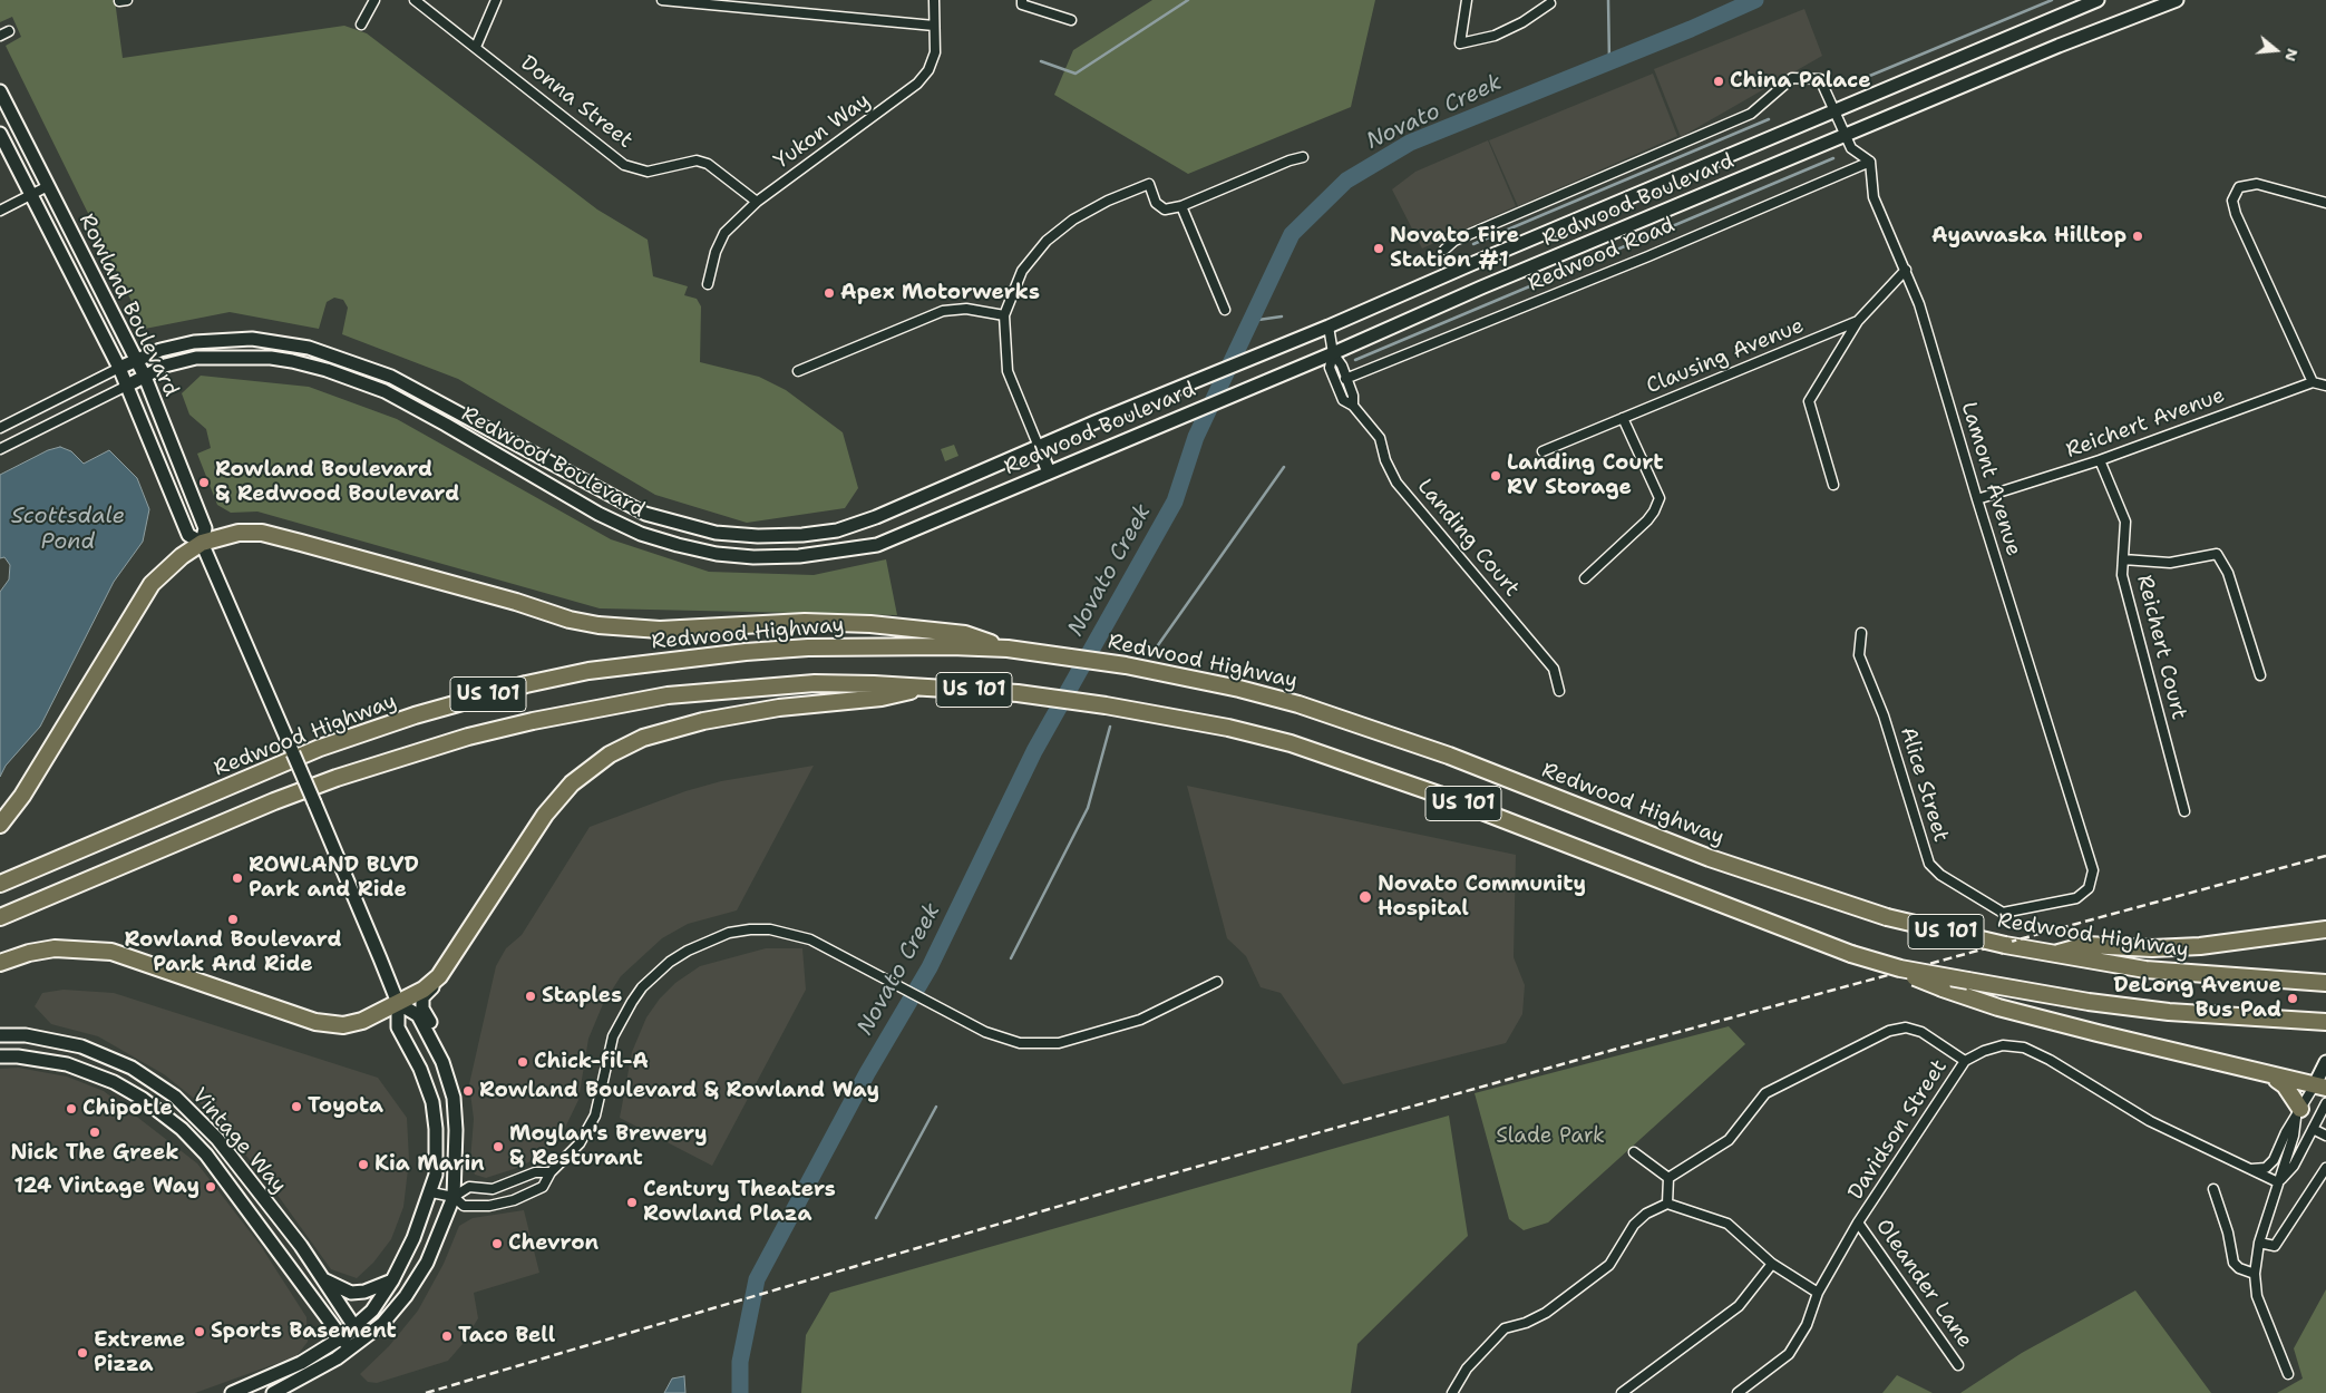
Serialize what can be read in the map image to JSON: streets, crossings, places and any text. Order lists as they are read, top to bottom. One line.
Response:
{"streets":{"highway":["Redwood Highway","US 101"],"main road":["Redwood Boulevard","Rowland Boulevard","Vintage Way"],"street":["Donna Street","Yukon Way","Redwood Road","Clausing Avenue","Reichert Avenue","Lamont Avenue","Landing Court","Reichert Court","Alice Street","Davidson Street","Oleander Lane"]},"crossings":[["Donna Street","Yukon Way"],["Redwood Boulevard","Rowland Boulevard"],["Redwood Boulevard","Landing Court"],["Redwood Road","Lamont Avenue"],["Redwood Road","Landing Court"],["Rowland Boulevard","Vintage Way"],["Clausing Avenue","Lamont Avenue"],["Reichert Avenue","Lamont Avenue"],["Reichert Avenue","Reichert Court"],["Lamont Avenue","Alice Street"],["Davidson Street","Oleander Lane"]],"water":["Novato Creek","Scottsdale Pond"],"parks":["Slade Park"],"places":["China Palace","Ayawaska Hilltop","Novato Fire Station #1","Apex Motorwerks","Landing Court RV Storage","Rowland Boulevard & Redwood Boulevard","ROWLAND BLVD Park and Ride","Novato Community Hospital","Rowland Boulevard Park And Ride","Staples","DeLong Avenue Bus Pad","Chick-fil-A","Rowland Boulevard & Rowland Way","Toyota","Chipotle","Nick The Greek","Moylan's Brewery & Resturant","Kia Marin","124 Vintage Way","Century Theaters Rowland Plaza","Chevron","Sports Basement","Taco Bell","Extreme Pizza"],"north":"right"}
